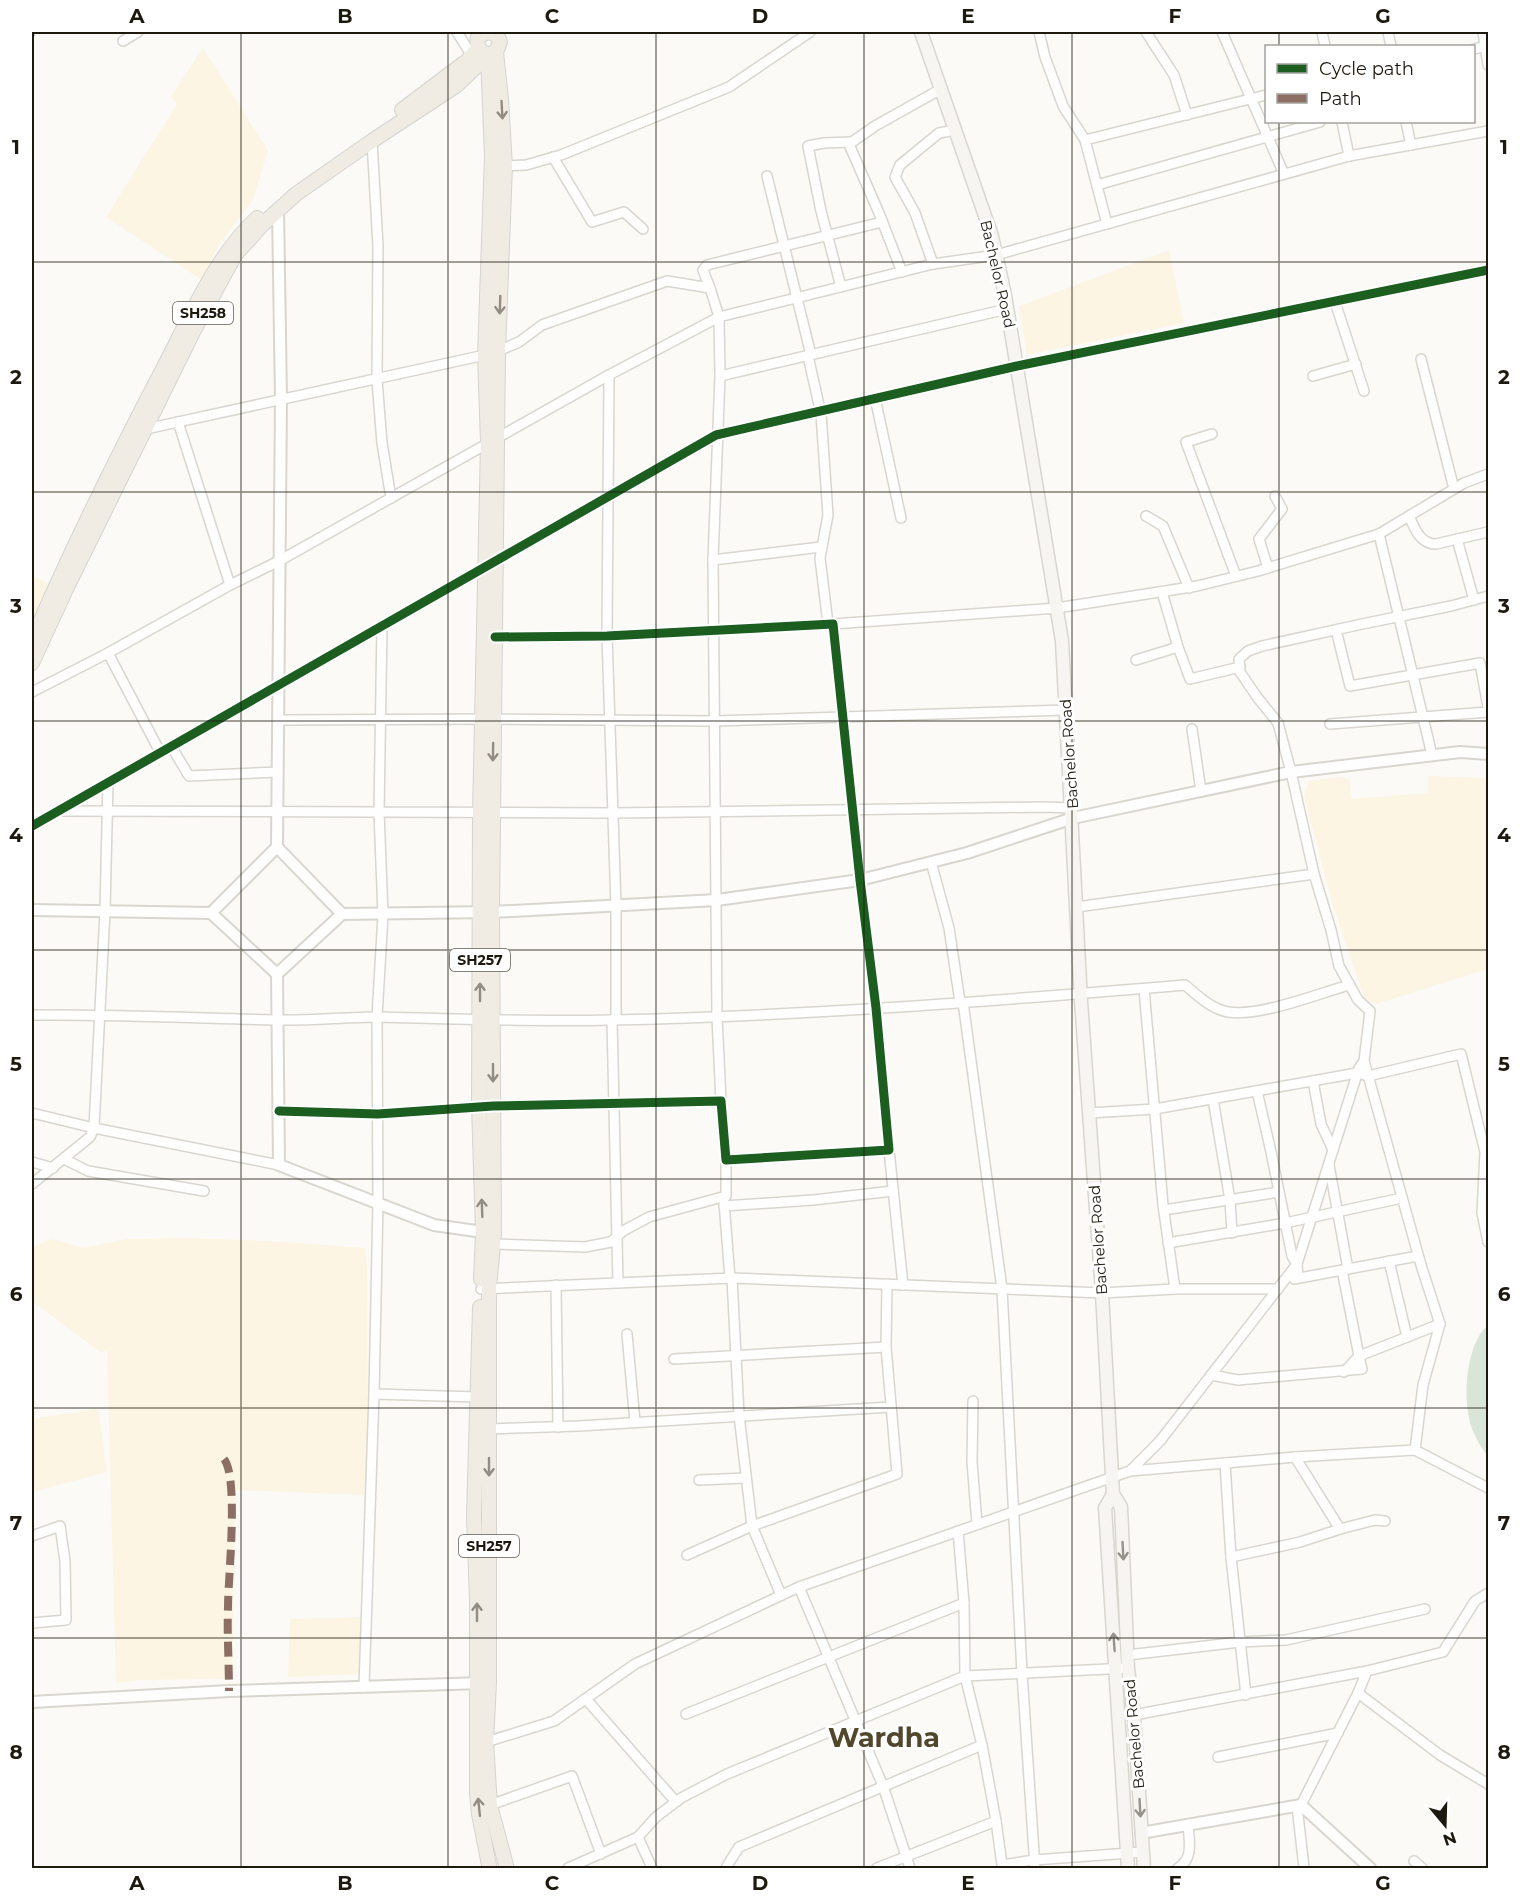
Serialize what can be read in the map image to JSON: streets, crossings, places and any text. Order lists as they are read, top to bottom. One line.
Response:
{"streets":{"main road":["Bachelor Road","SH258","SH257"]},"crossings":[["SH258","SH257"]],"districts":["Wardha"],"legend":["Cycle path","Path"],"north":"bottom","grid":{"columns":["A","B","C","D","E","F","G"],"rows":["1","2","3","4","5","6","7","8"]}}
